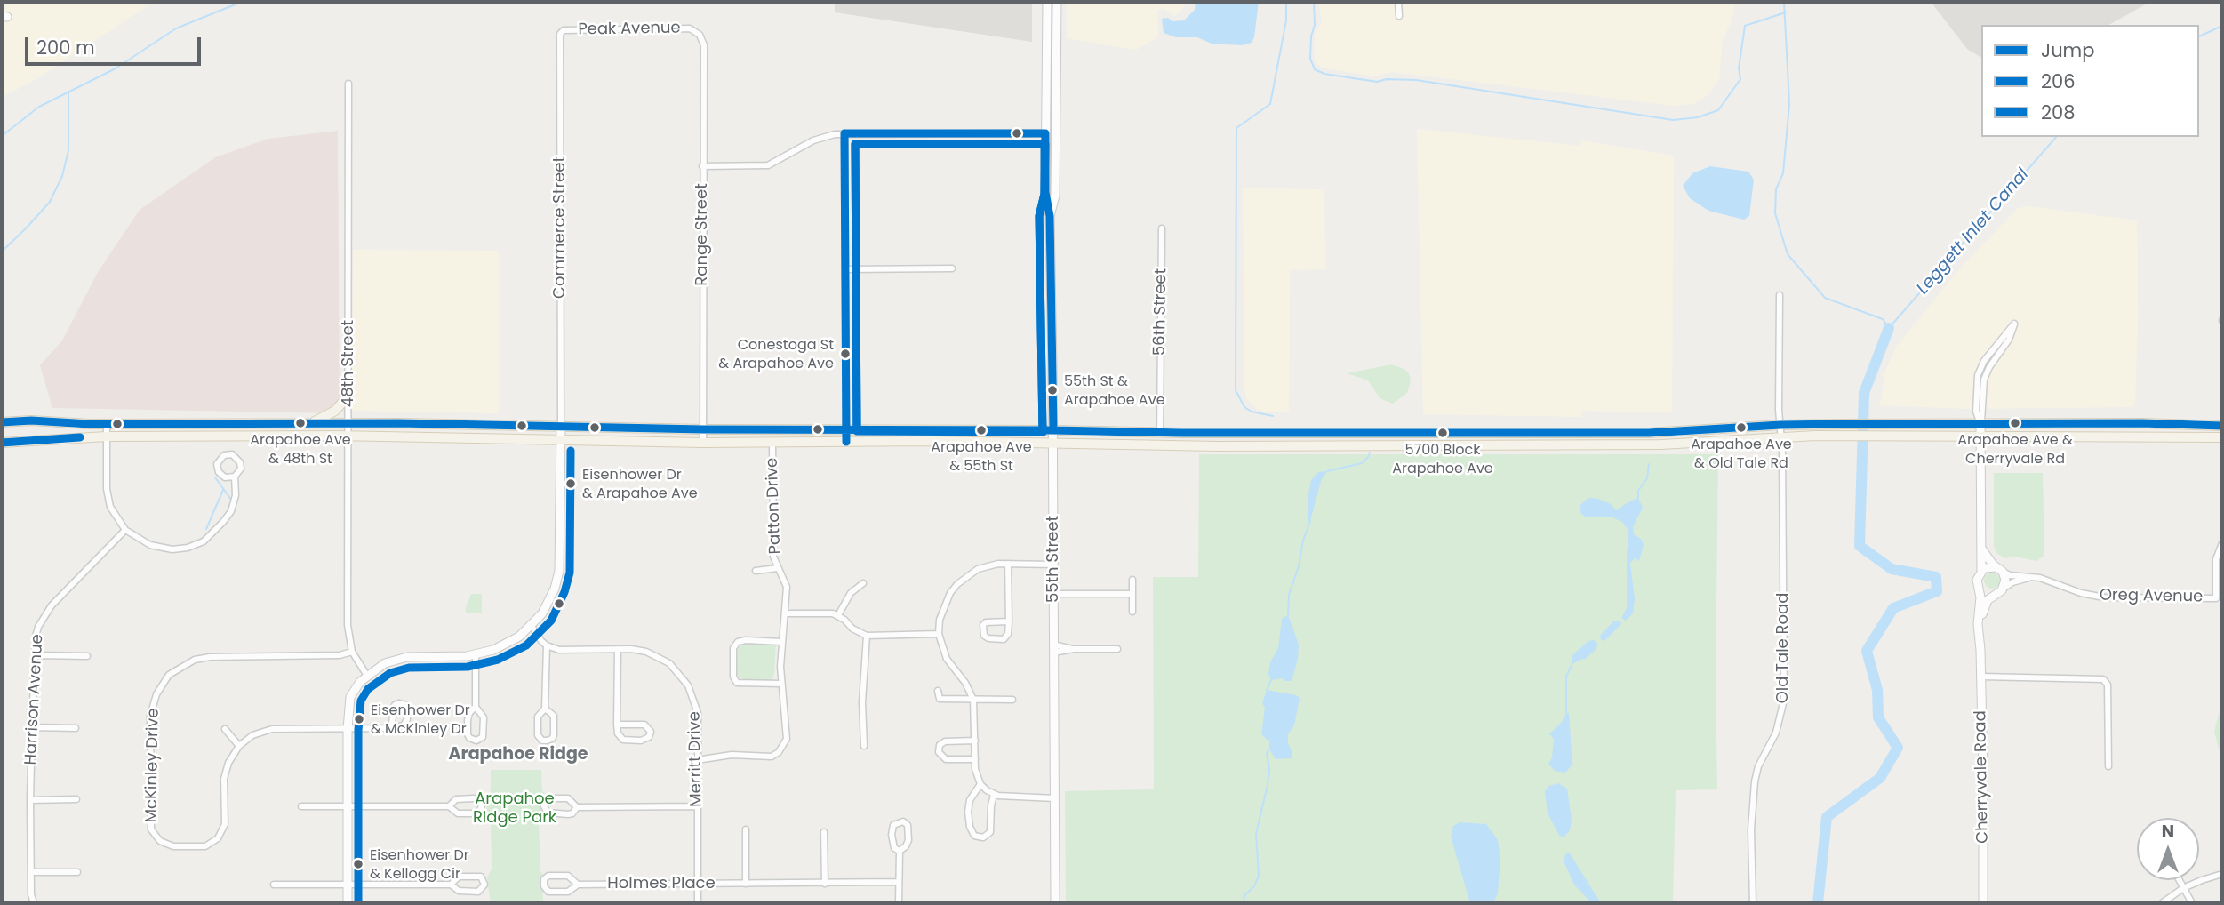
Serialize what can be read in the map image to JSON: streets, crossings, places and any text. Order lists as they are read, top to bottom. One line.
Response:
{"streets":{"street":["Peak Avenue","Commerce Street","Range Street","56th Street","48th Street","Patton Drive","55th Street","Oreg Avenue","Old Tale Road","Harrison Avenue","Merritt Drive","McKinley Drive","Cherryvale Road","Holmes Place"]},"crossings":[["Peak Avenue","Commerce Street"],["Peak Avenue","Range Street"],["48th Street","McKinley Drive"],["Patton Drive","Merritt Drive"],["Merritt Drive","Holmes Place"]],"districts":["Arapahoe Ridge"],"water":["Leggett Inlet Canal"],"parks":["Arapahoe Ridge Park"],"places":["Conestoga St & Arapahoe Ave","55th St & Arapahoe Ave","Arapahoe Ave & 48th St","Arapahoe Ave & Cherryvale Rd","Arapahoe Ave & Old Tale Rd","Arapahoe Ave & 55th St","5700 Block Arapahoe Ave","Eisenhower Dr & Arapahoe Ave","Eisenhower Dr & McKinley Dr","Eisenhower Dr & Kellogg Cir"],"lines":["transit line Jump","transit line 206","transit line 208"],"legend":["Jump","206","208"],"scale_bar":"200 m","north":"top"}
